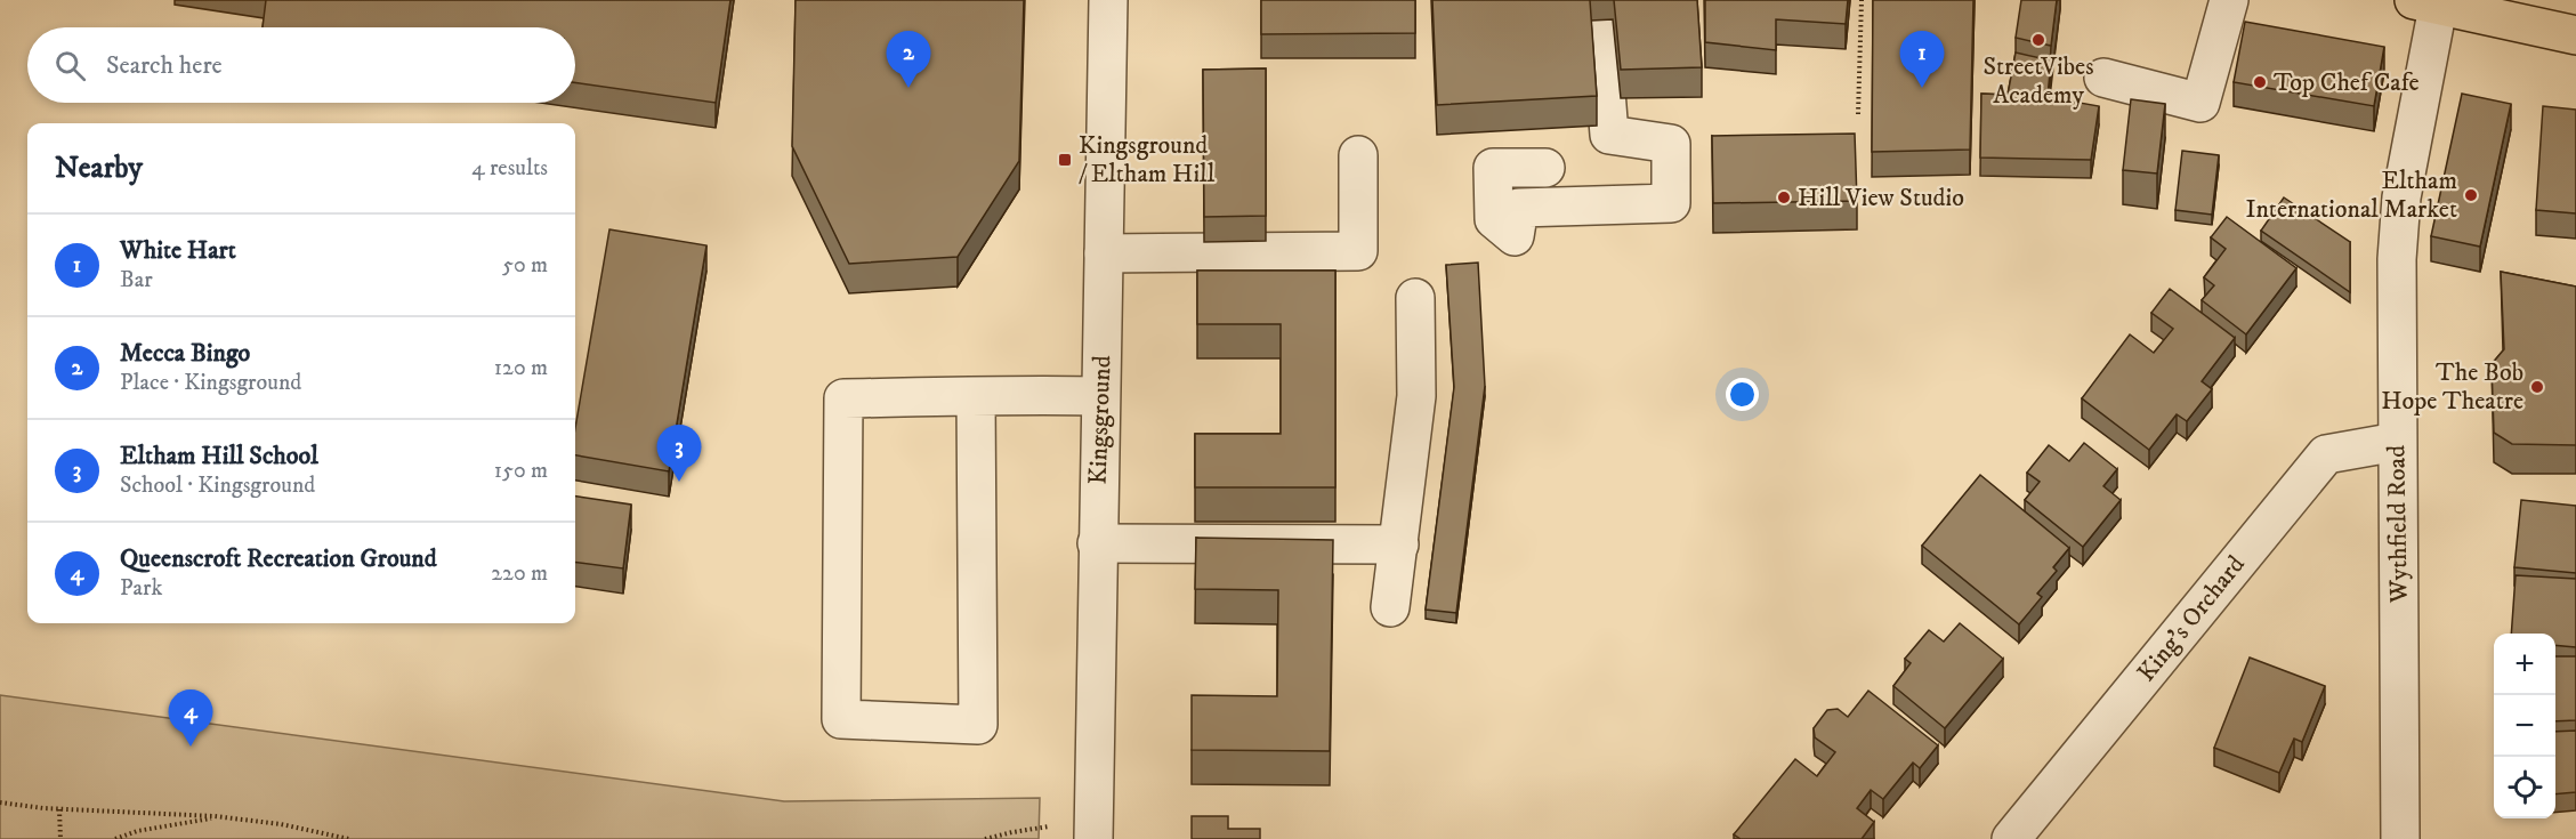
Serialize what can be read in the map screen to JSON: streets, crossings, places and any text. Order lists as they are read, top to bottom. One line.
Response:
{"streets":{"street":["Kingsground","Wythfield Road","King's Orchard"]},"crossings":[["Wythfield Road","King's Orchard"]],"places":{"other":["StreetVibes Academy","Top Chef Cafe","Eltham International Market","Hill View Studio","The Bob Hope Theatre"],"transit":["Kingsground / Eltham Hill"]},"page":{"search":"Search here","pins":["1","2","3","4"],"heading":["Nearby","4 results"],"list":[{"mark":"1","name":"White Hart","note":"Bar","value":"50 m"},{"mark":"2","name":"Mecca Bingo","note":"Place · Kingsground","value":"120 m"},{"mark":"3","name":"Eltham Hill School","note":"School · Kingsground","value":"150 m"},{"mark":"4","name":"Queenscroft Recreation Ground","note":"Park","value":"220 m"}],"map_buttons":["+","−"]}}
